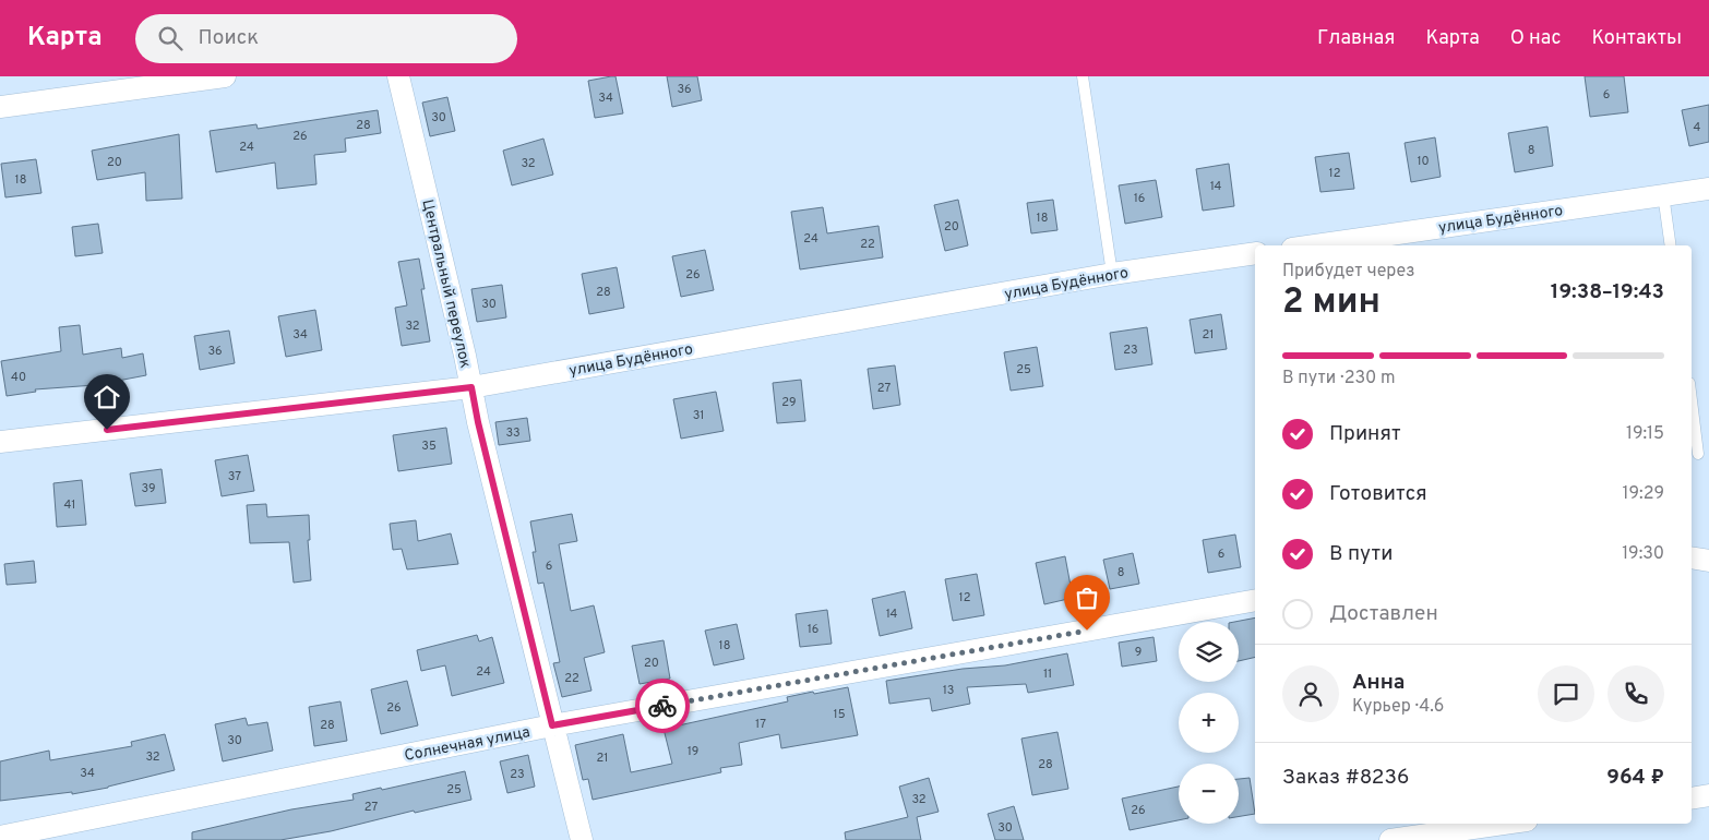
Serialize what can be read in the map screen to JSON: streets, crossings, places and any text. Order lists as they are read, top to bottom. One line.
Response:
{"streets":{"street":["улица Будённого","Центральный переулок","Солнечная улица"]},"crossings":[["улица Будённого","Центральный переулок"],["Центральный переулок","Солнечная улица"]],"house_numbers":["36","6","34","30","28","4","26","24","8","10","20","32","12","18","14","16","18","20","24","22","26","28","30","32","34","21","23","36","25","40","27","29","31","33","35","37","39","41","6","6","8","12","14","16","18","9","20","24","11","22","13","26","15","17","28","30","19","32","21","28","34","23","25","32","27","26","30"],"page":{"header":"Карта","search":"Поиск","nav":["Главная","Карта","О нас","Контакты"],"heading":["2 мин","Прибудет через","19:38–19:43"],"panel":["Анна","Курьер · 4.6","Заказ #8236","964 ₽"],"bar":"В пути · 230 m","list":[["Принят","19:15"],["Готовится","19:29"],["В пути","19:30"],"Доставлен"],"map_buttons":["+","−"]}}
